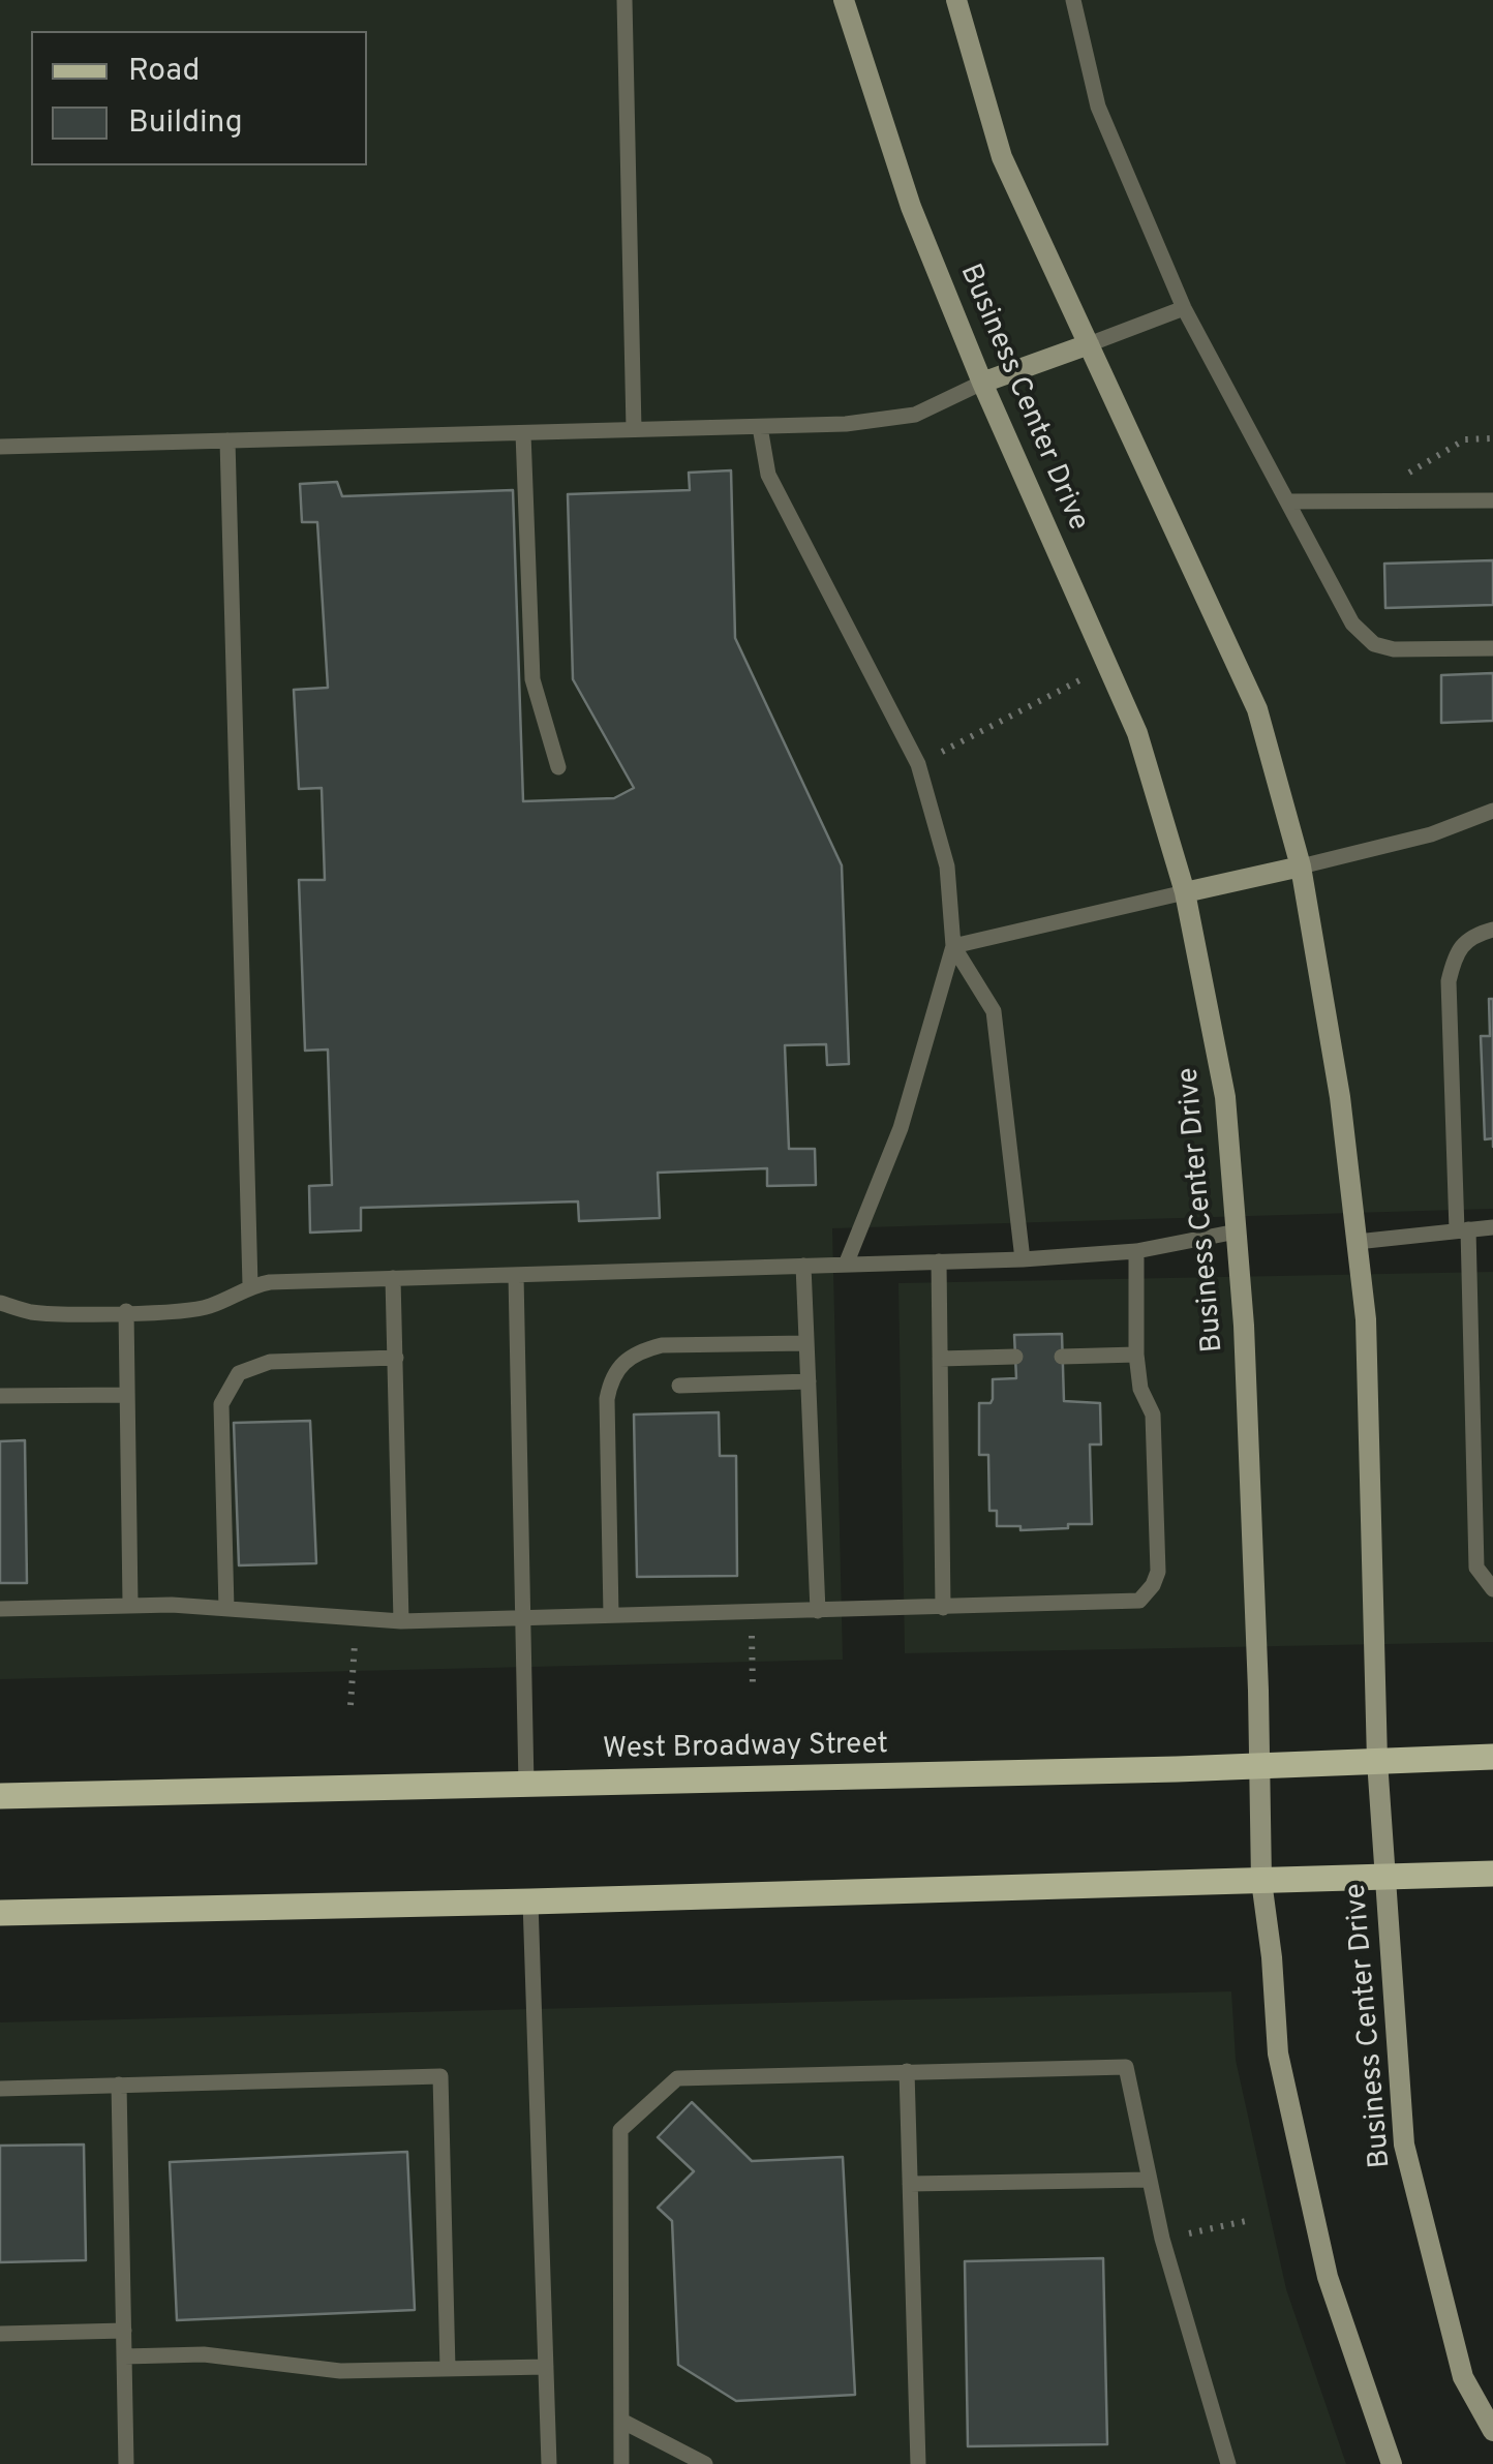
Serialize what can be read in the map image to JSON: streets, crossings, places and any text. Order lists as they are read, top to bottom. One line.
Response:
{"streets":{"main road":["West Broadway Street"],"street":["Business Center Drive"]},"crossings":[["Business Center Drive","West Broadway Street"]],"legend":["Road","Building"]}
